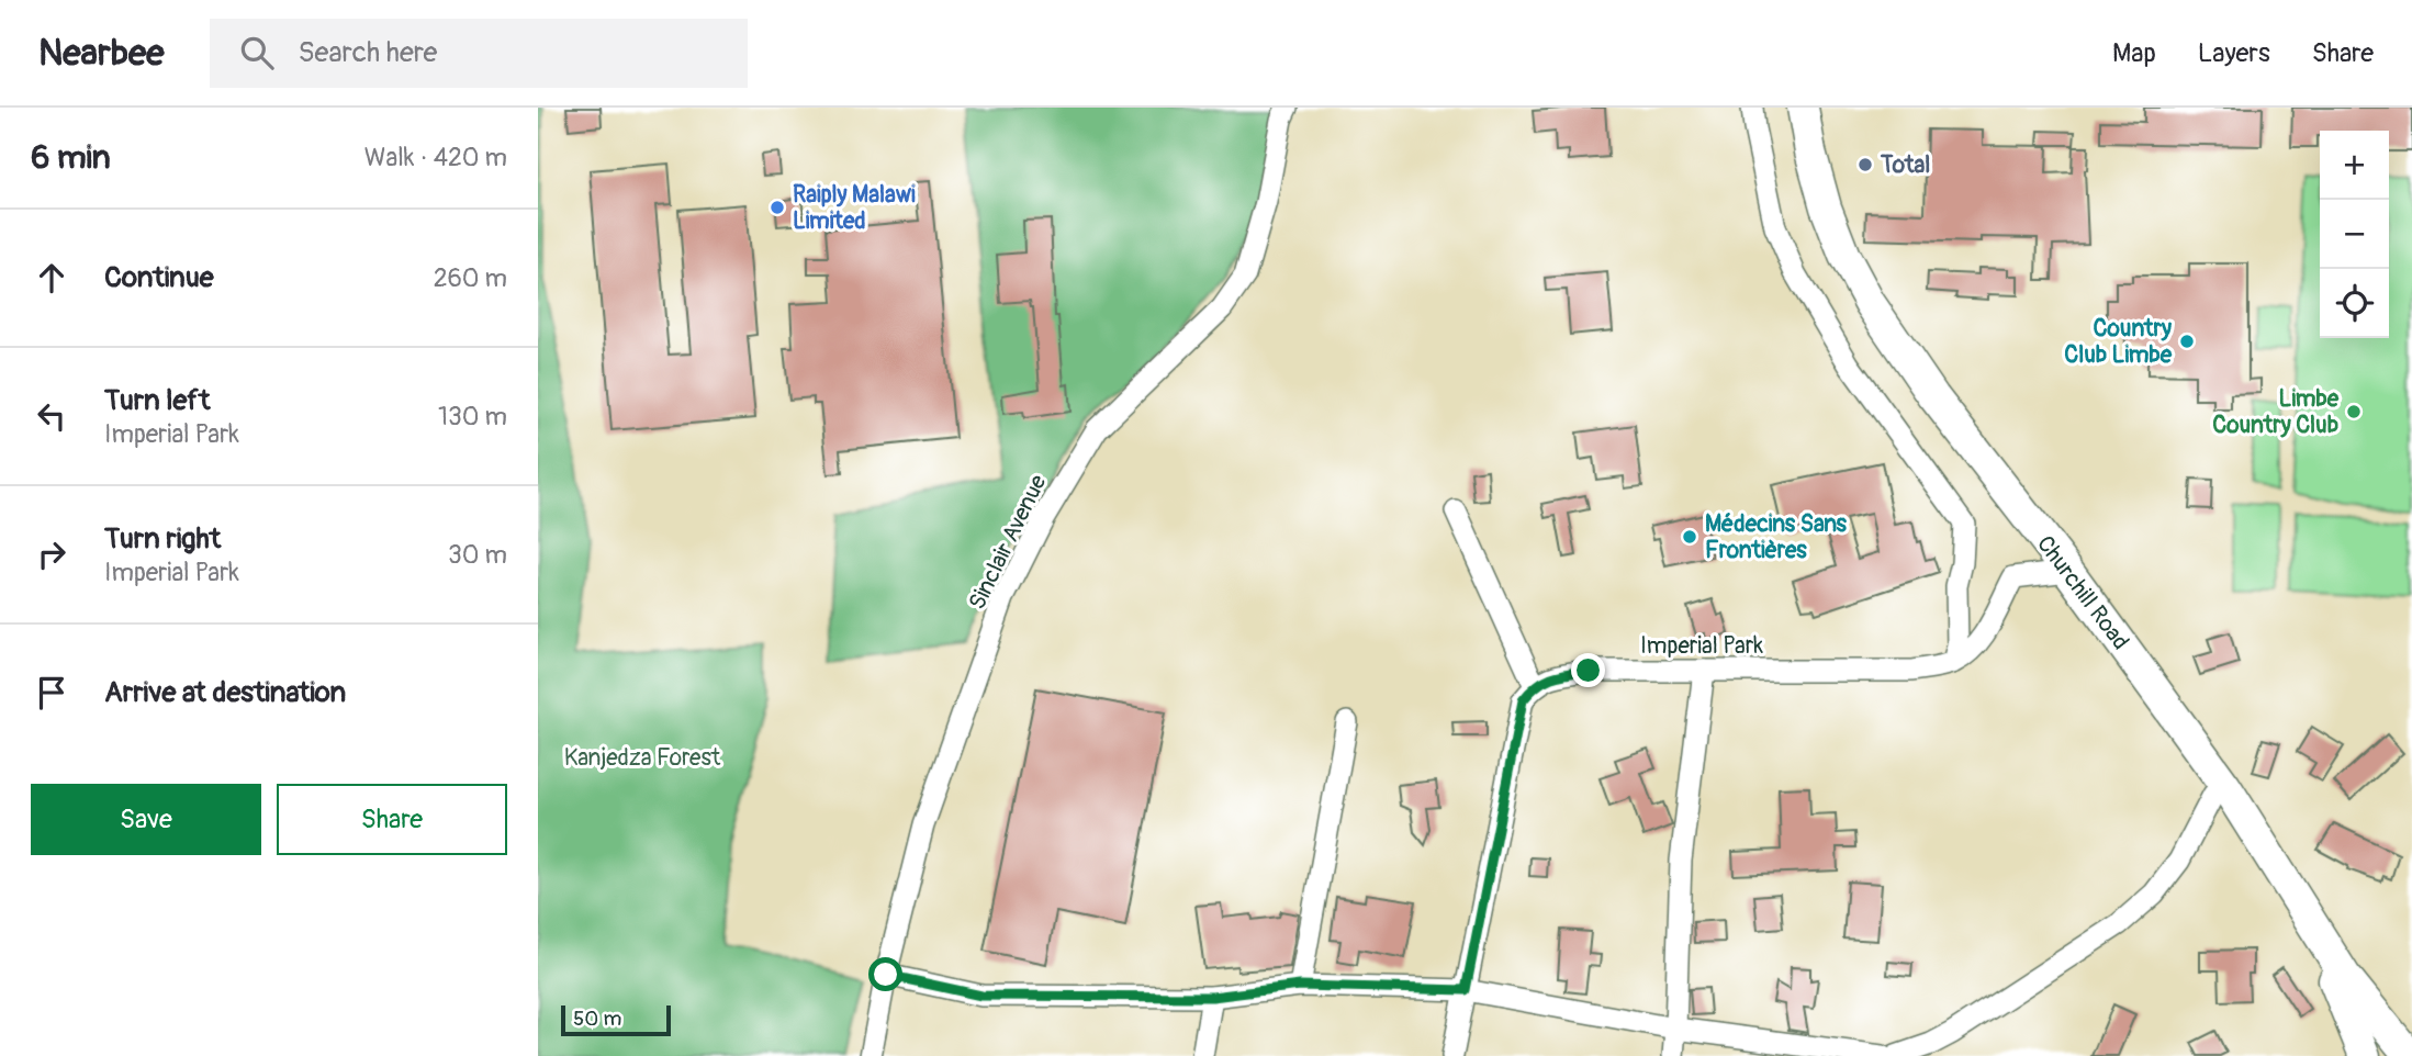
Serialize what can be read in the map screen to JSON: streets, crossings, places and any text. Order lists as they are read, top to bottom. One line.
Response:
{"streets":{"highway":["Churchill Road"],"street":["Sinclair Avenue","Imperial Park"]},"crossings":[["Churchill Road","Imperial Park"]],"parks":["Kanjedza Forest"],"places":["Total","Raiply Malawi Limited","Country Club Limbe","Limbe Country Club","Médecins Sans Frontières"],"scale_bar":"50 m","page":{"header":"Nearbee","search":"Search here","nav":["Map","Layers","Share"],"heading":["6 min","Walk · 420 m"],"map_buttons":["+","−"],"list":[["Continue","260 m"],["Turn left","Imperial Park","130 m"],["Turn right","Imperial Park","30 m"],"Arrive at destination"],"buttons":["Save","Share"],"scale":"50 m"}}
